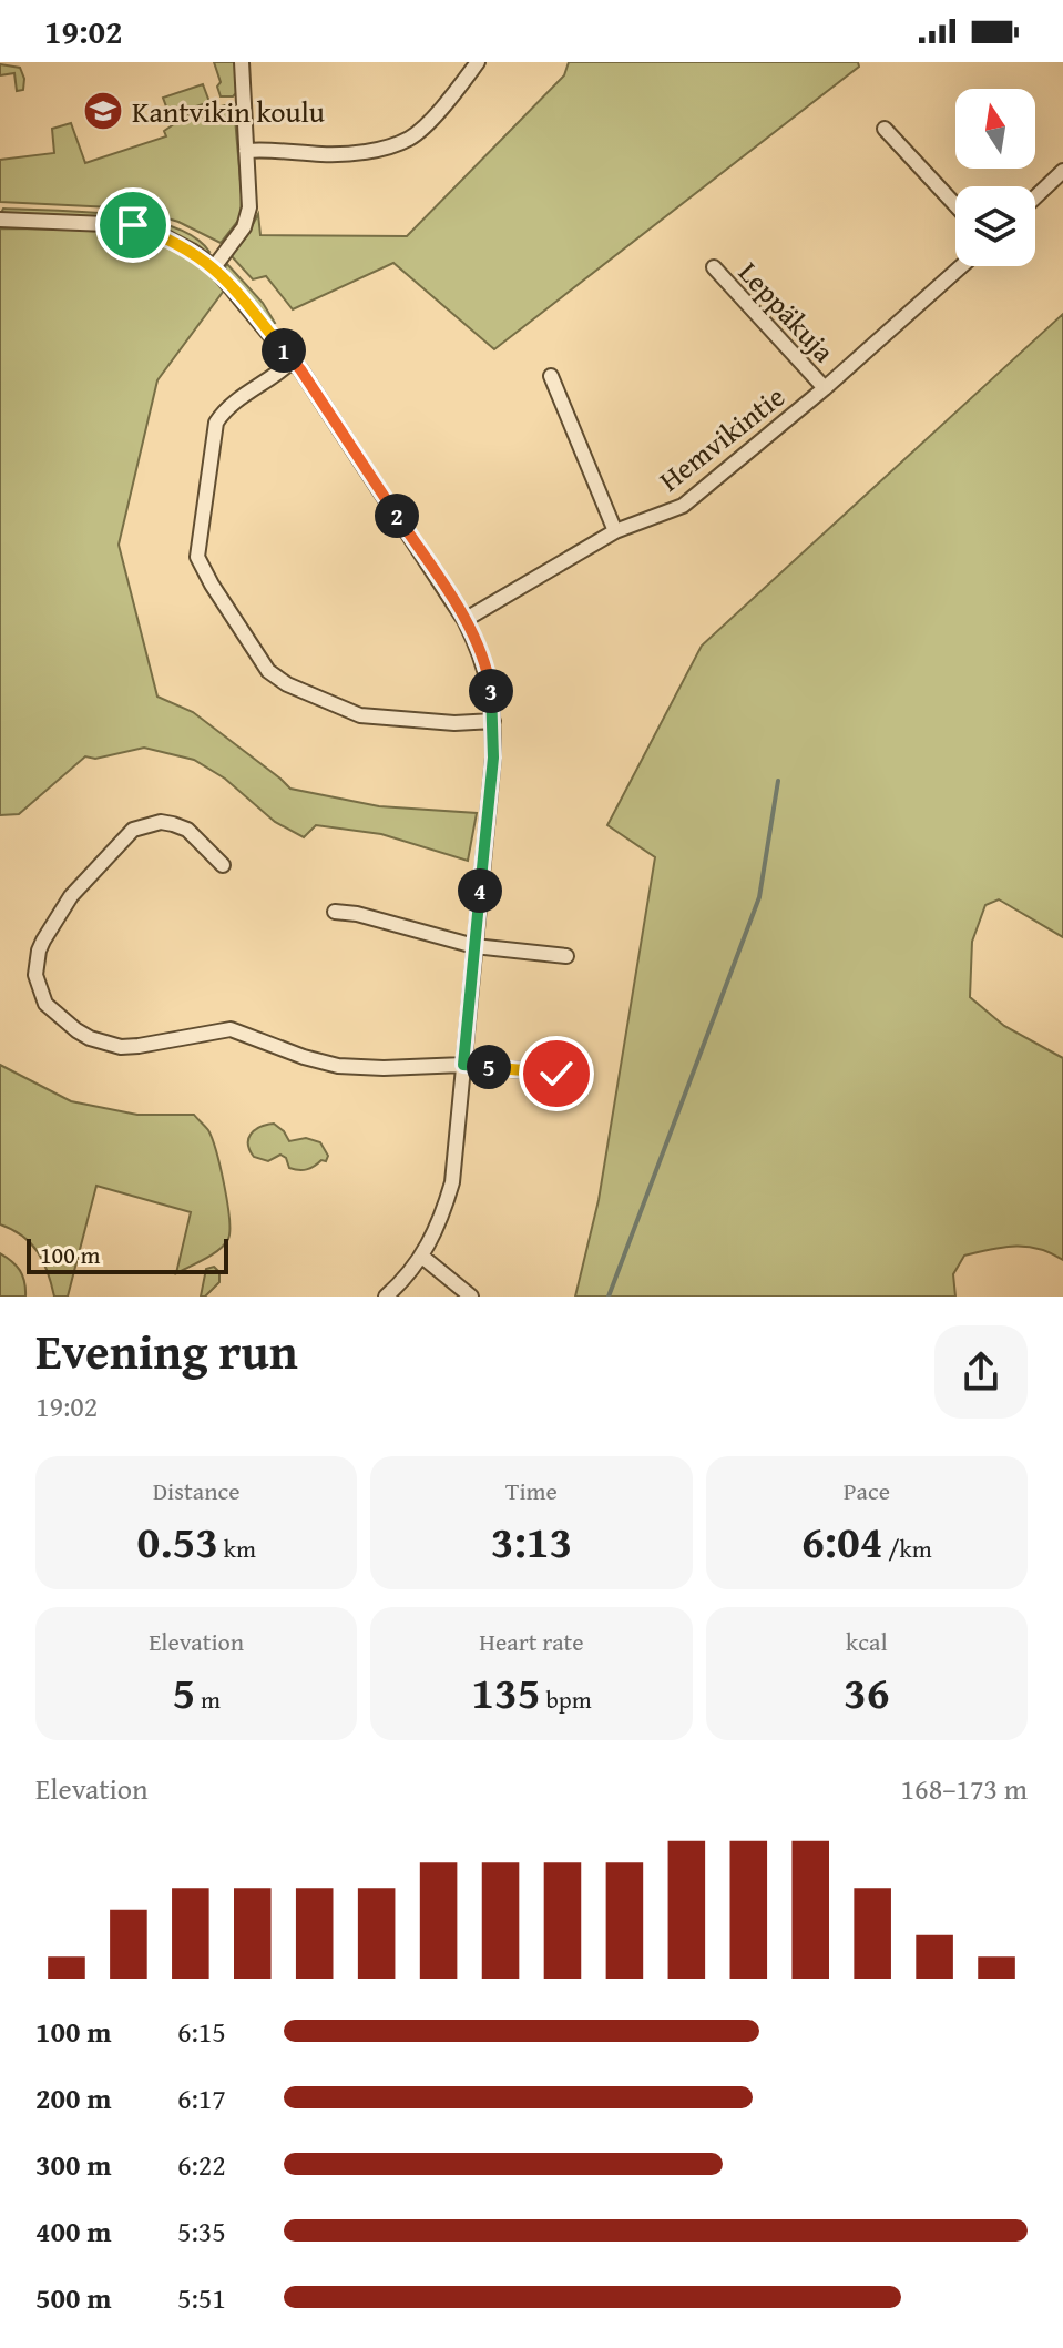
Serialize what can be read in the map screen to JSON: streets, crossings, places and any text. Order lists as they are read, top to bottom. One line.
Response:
{"streets":{"street":["Leppäkuja","Hemvikintie"]},"crossings":[["Leppäkuja","Hemvikintie"]],"places":{"school or university":["Kantvikin koulu"]},"scale_bar":"100 m","north":"top","page":{"status":"19:02","pins":["1","2","3","4","5"],"scale":"100 m","heading":["Evening run","19:02"],"stats":[["Distance","0.53 km"],["Time","3:13"],["Pace","6:04 /km"],["Elevation","5 m"],["Heart rate","135 bpm"],["kcal","36"]],"chart":["Elevation","168–173 m"],"list":[{"name":"100 m","note":"6:15"},{"name":"200 m","note":"6:17"},{"name":"300 m","note":"6:22"},{"name":"400 m","note":"5:35"},{"name":"500 m","note":"5:51"}]}}
